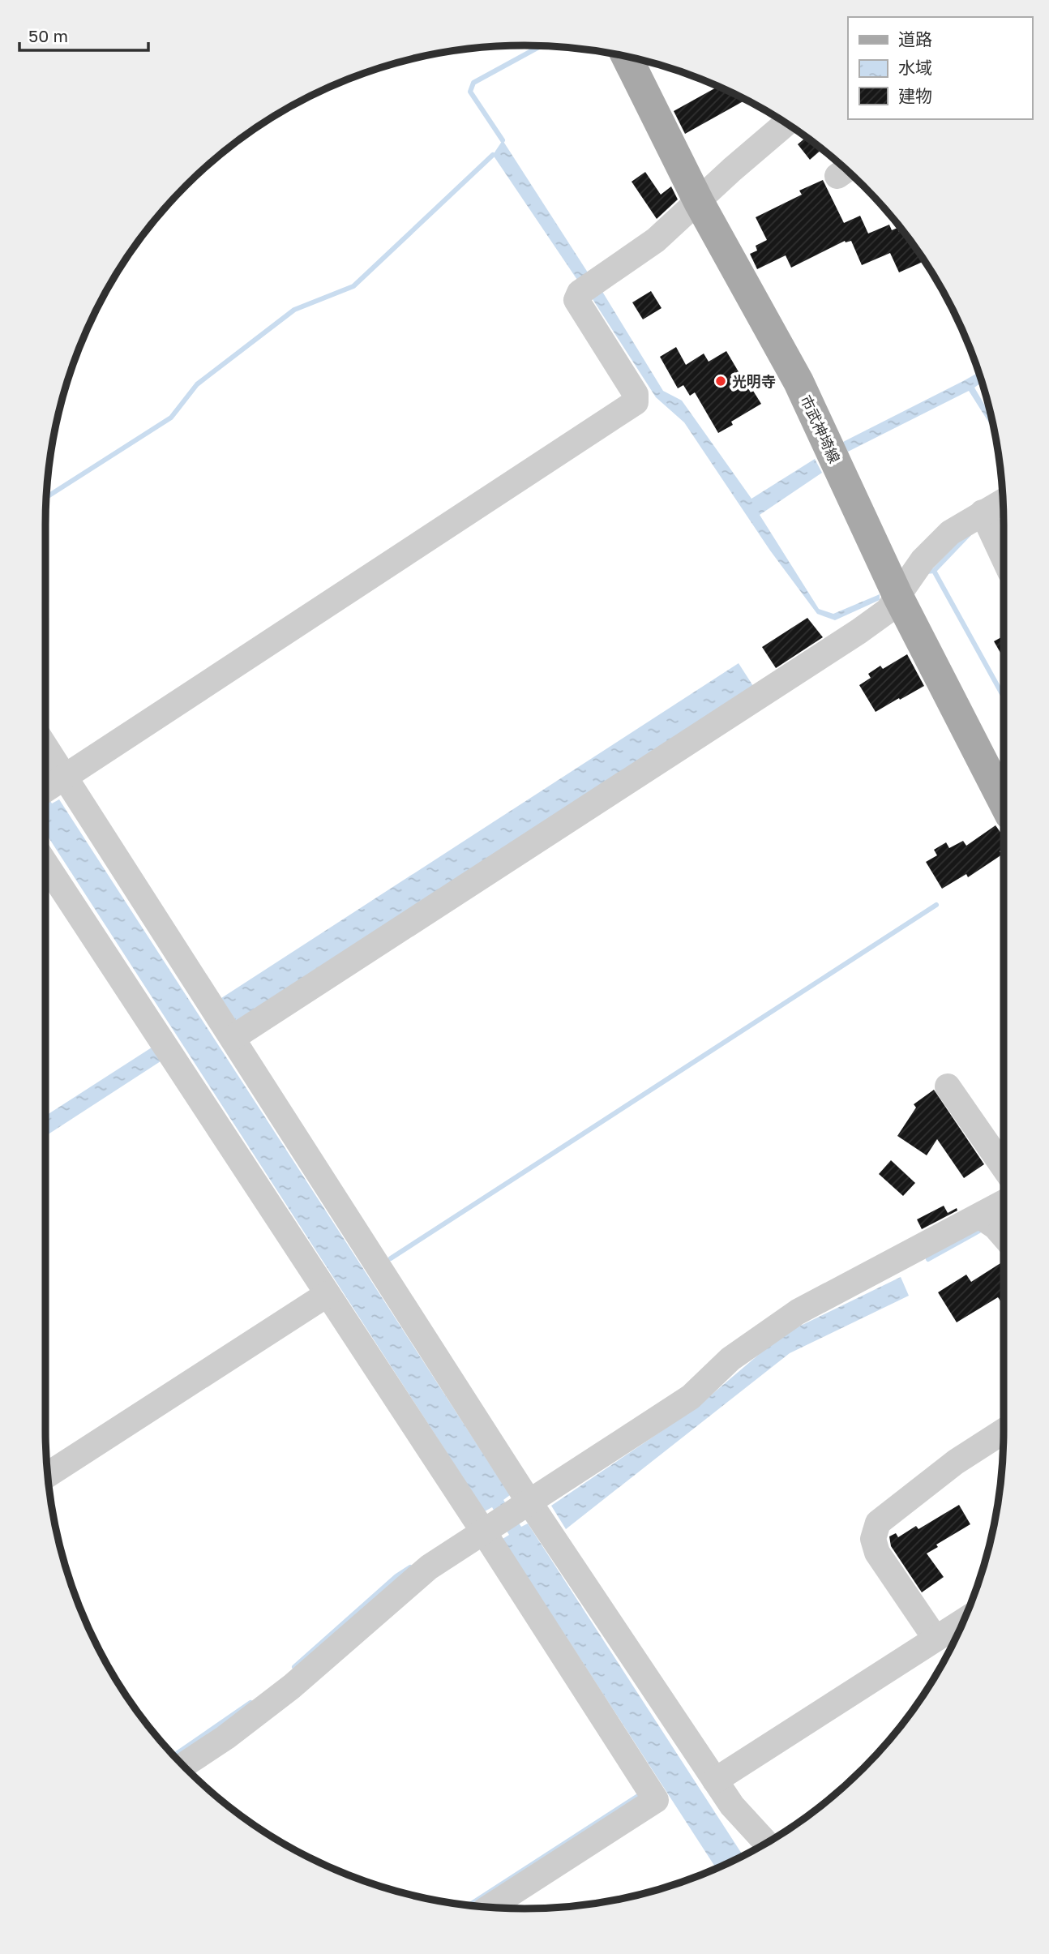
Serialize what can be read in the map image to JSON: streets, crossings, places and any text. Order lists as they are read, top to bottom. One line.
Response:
{"streets":{"main road":["市武神埼線"]},"places":["光明寺"],"legend":["道路","水域","建物"],"scale_bar":"50 m"}
